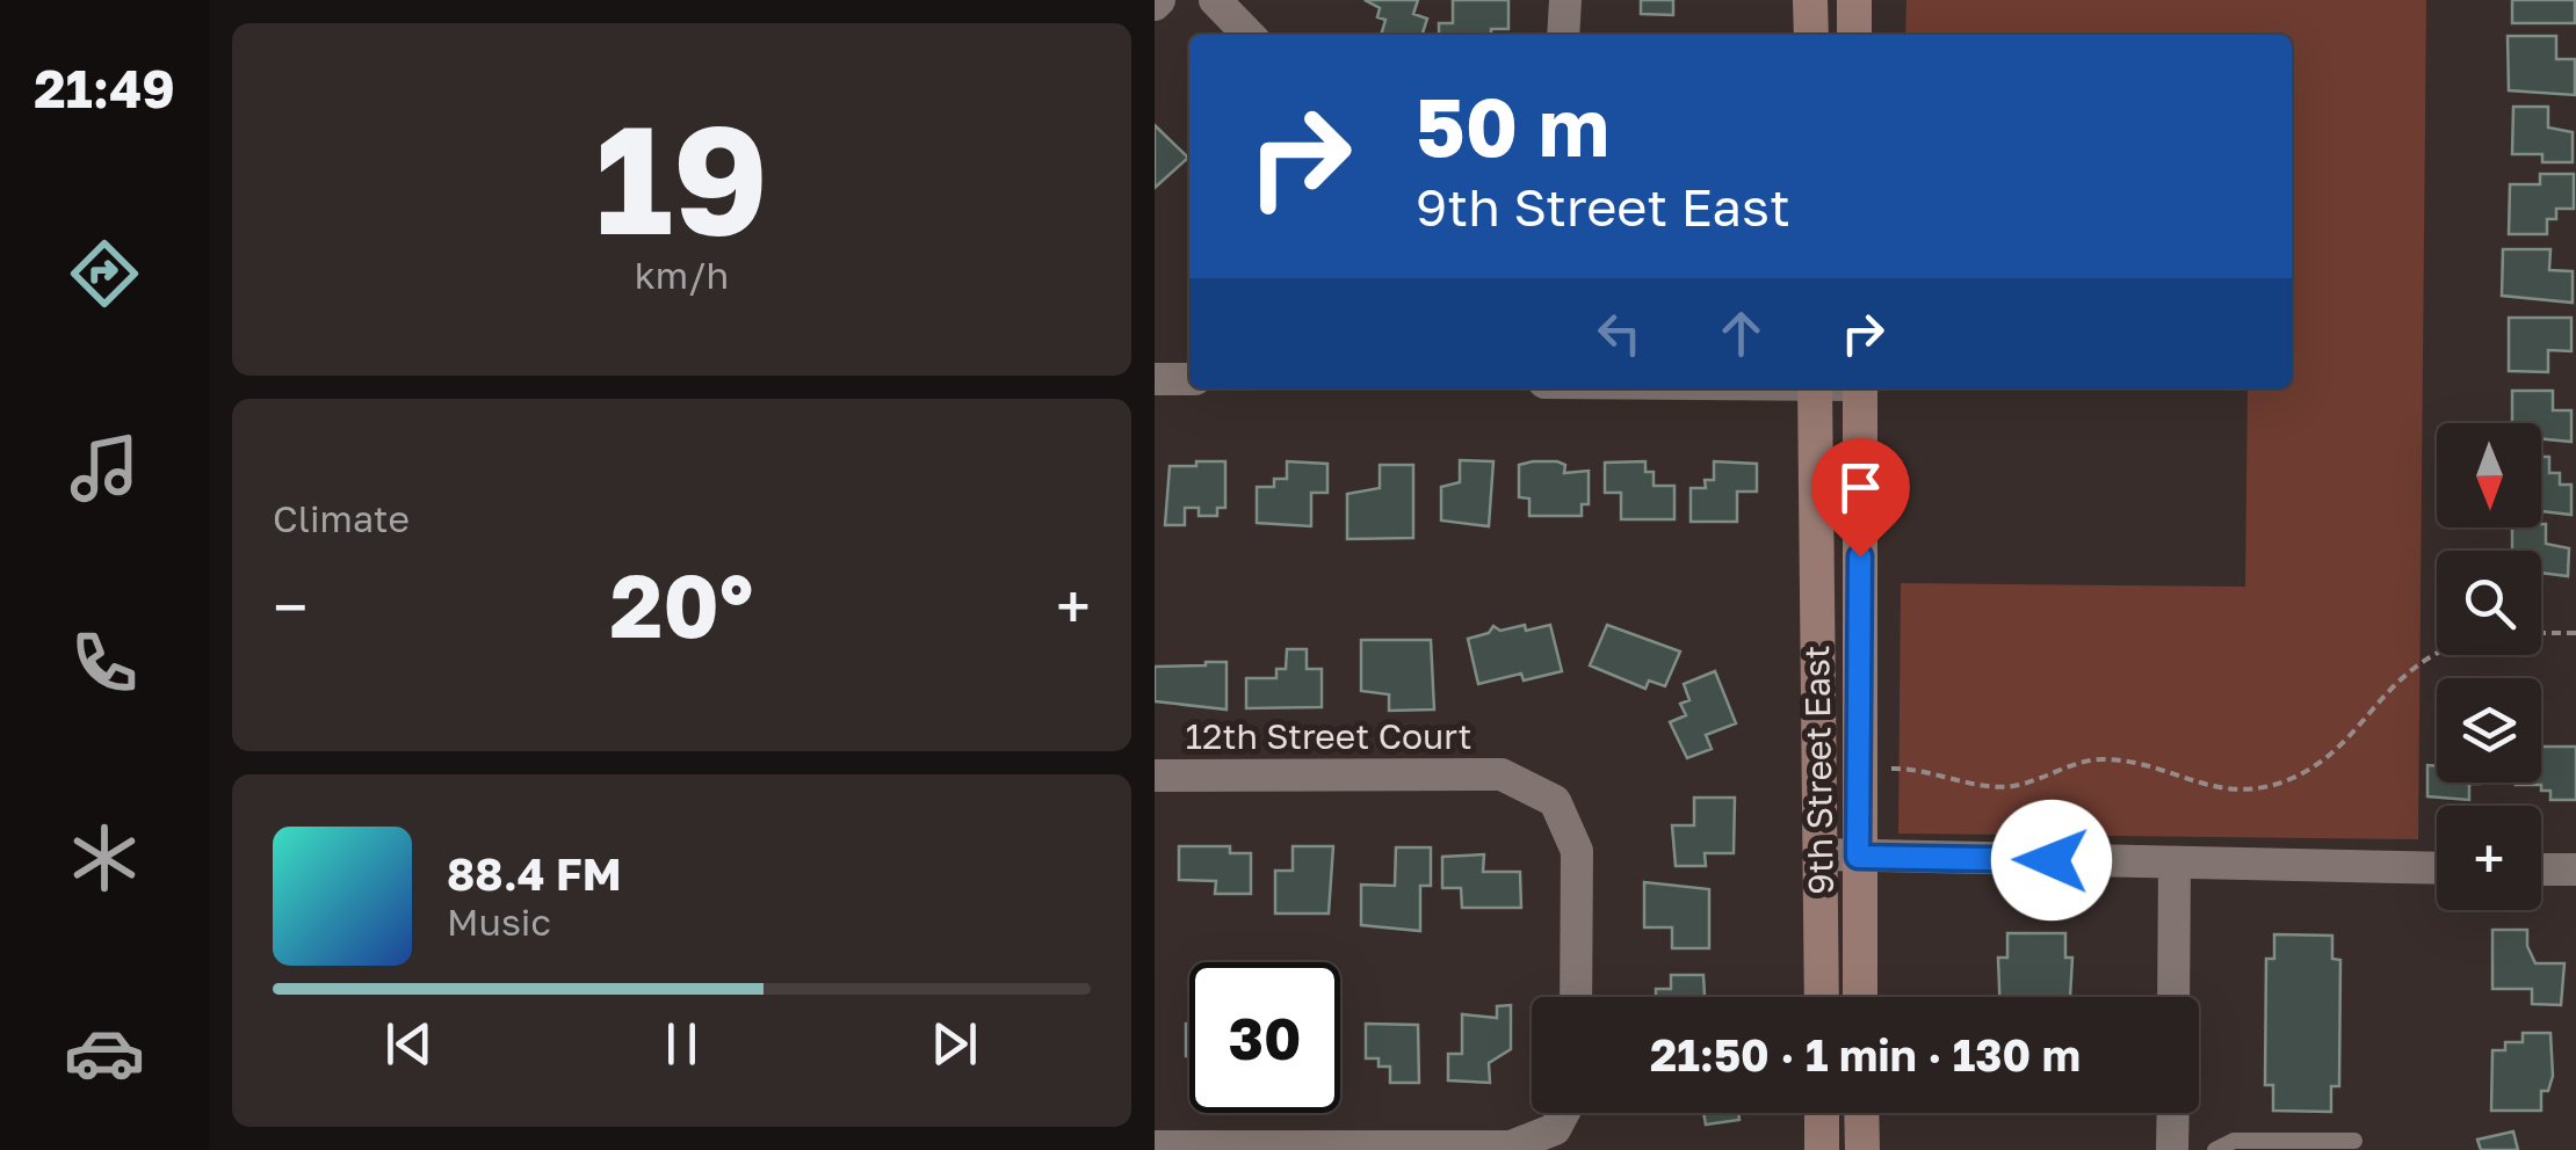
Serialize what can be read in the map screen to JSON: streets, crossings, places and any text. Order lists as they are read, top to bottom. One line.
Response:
{"streets":{"main road":["9th Street East"],"street":["12th Street Court"]},"north":"bottom","page":{"tabs":"21:49","tile":[["19","km/h"],"Climate"],"turn":["50 m","9th Street East"],"map_buttons":"+","heat":["−","20°","+"],"song":["88.4 FM","Music"],"limit":"30","trip":"21:50 · 1 min · 130 m"}}
